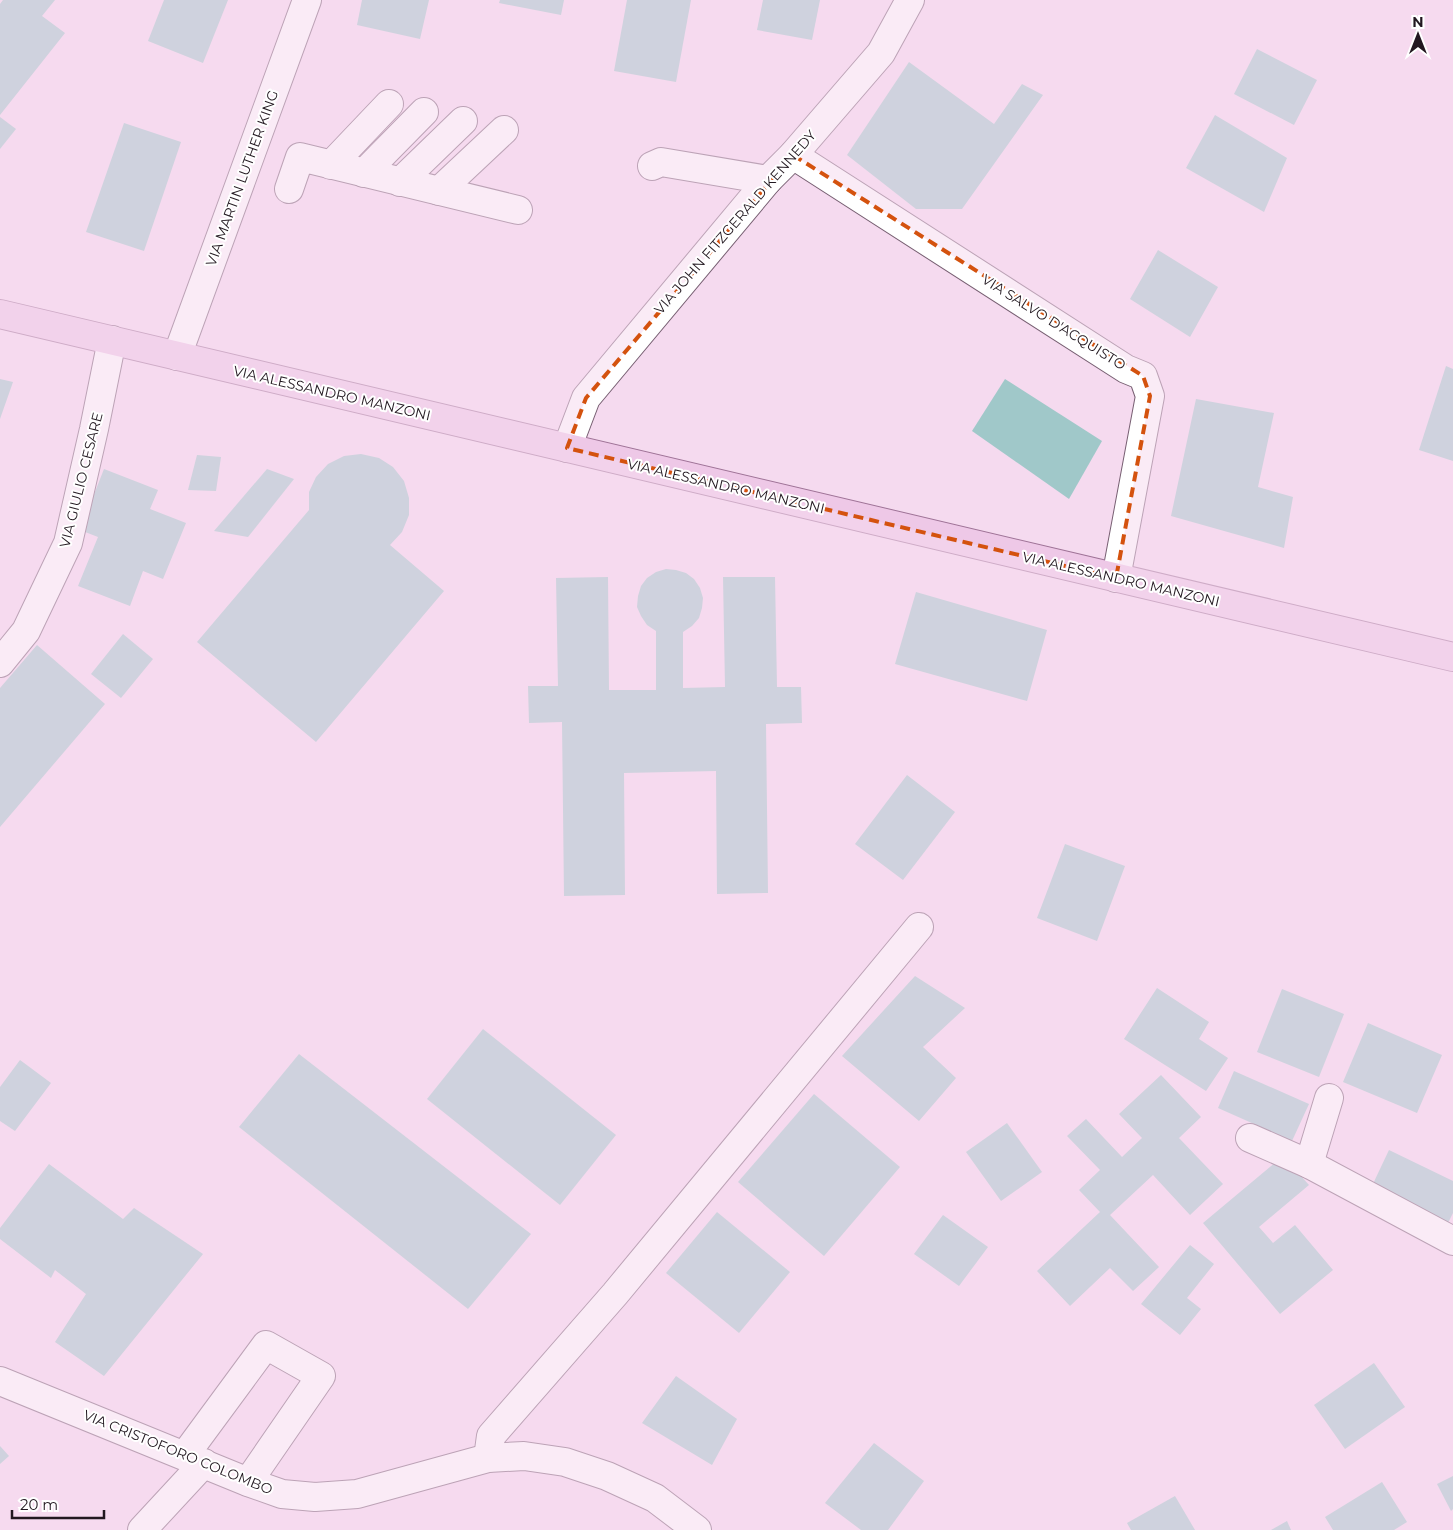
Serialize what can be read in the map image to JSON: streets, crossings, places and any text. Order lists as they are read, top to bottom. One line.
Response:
{"streets":{"main road":["VIA ALESSANDRO MANZONI"],"street":["VIA MARTIN LUTHER KING","VIA JOHN FITZGERALD KENNEDY","VIA SALVO D'ACQUISTO","VIA GIULIO CESARE","VIA CRISTOFORO COLOMBO"]},"crossings":[["VIA MARTIN LUTHER KING","VIA ALESSANDRO MANZONI"],["VIA JOHN FITZGERALD KENNEDY","VIA SALVO D'ACQUISTO"],["VIA JOHN FITZGERALD KENNEDY","VIA ALESSANDRO MANZONI"],["VIA SALVO D'ACQUISTO","VIA ALESSANDRO MANZONI"],["VIA ALESSANDRO MANZONI","VIA GIULIO CESARE"]],"scale_bar":"20 m","north":"top"}
